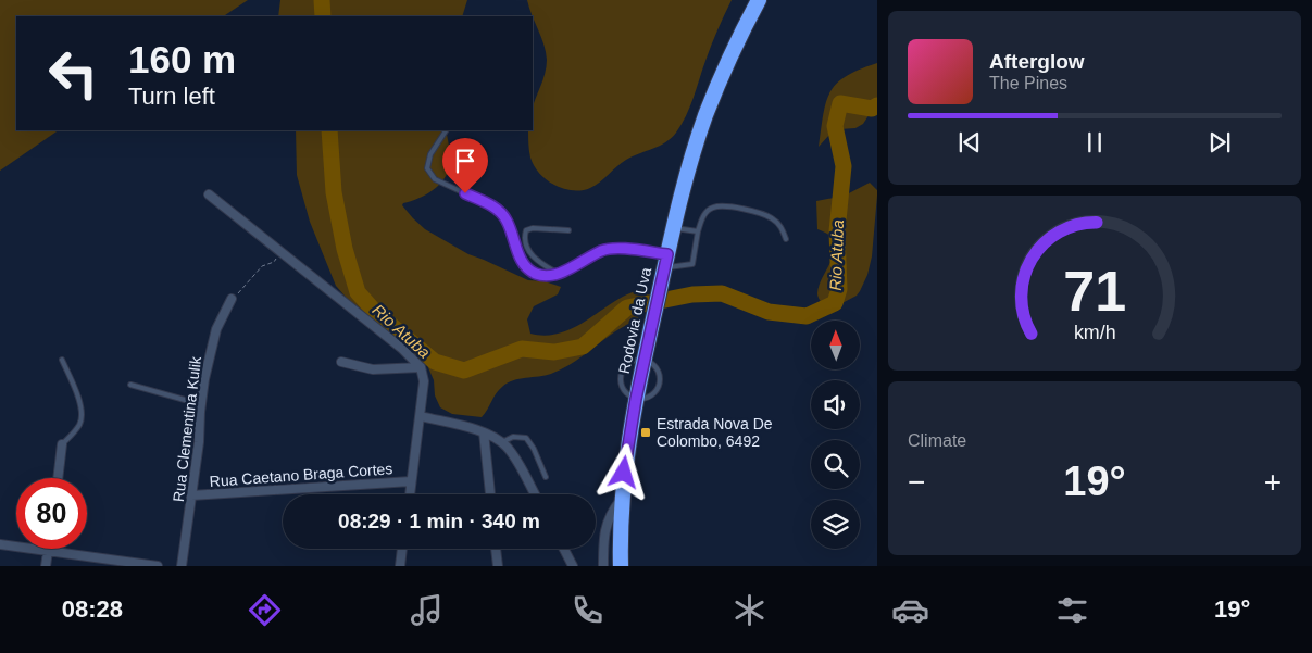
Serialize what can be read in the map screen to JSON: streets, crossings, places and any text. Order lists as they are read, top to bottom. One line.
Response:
{"streets":{"highway":["Rodovia da Uva"],"street":["Rua Clementina Kulik","Rua Caetano Braga Cortes"]},"crossings":[["Rua Clementina Kulik","Rua Caetano Braga Cortes"]],"water":["Rio Atuba"],"places":{"transit":["Estrada Nova De Colombo, 6492"]},"north":"top","page":{"turn":["160 m","Turn left"],"song":["Afterglow","The Pines"],"tile":"Climate","heat":["−","19°","+"],"limit":"80","trip":"08:29 · 1 min · 340 m","tabs":["08:28","19°"],"gauge":["71","km/h"]}}
